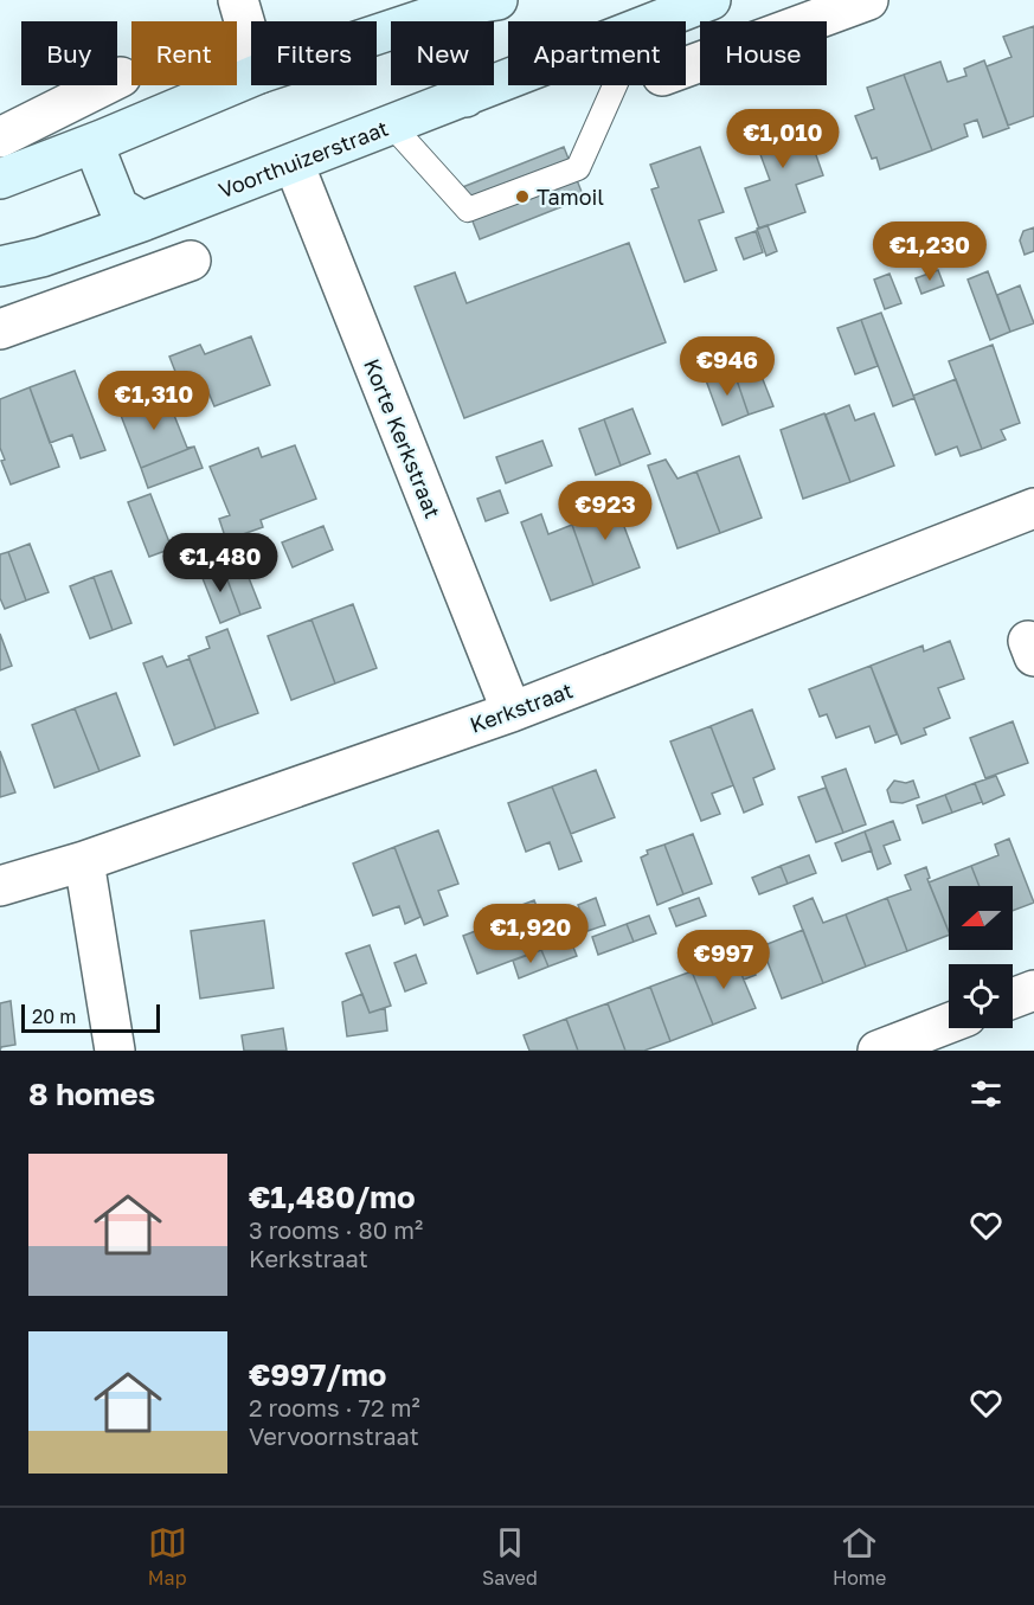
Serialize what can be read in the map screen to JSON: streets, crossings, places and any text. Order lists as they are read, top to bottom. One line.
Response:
{"streets":{"main road":["Voorthuizerstraat"],"street":["Korte Kerkstraat","Kerkstraat"]},"crossings":[["Voorthuizerstraat","Korte Kerkstraat"],["Korte Kerkstraat","Kerkstraat"]],"places":["Tamoil"],"scale_bar":"20 m","north":"left","page":{"chip":["Buy","Rent","Filters","New","Apartment","House"],"price":["€1,010","€1,230","€946","€1,310","€923","€1,480","€1,920","€997"],"scale":"20 m","heading":"8 homes","list":[{"name":"€1,480/mo","note":"3 rooms · 80 m² · Kerkstraat"},{"name":"€997/mo","note":"2 rooms · 72 m² · Vervoornstraat"}],"tabs":["Map","Saved","Home"]}}
